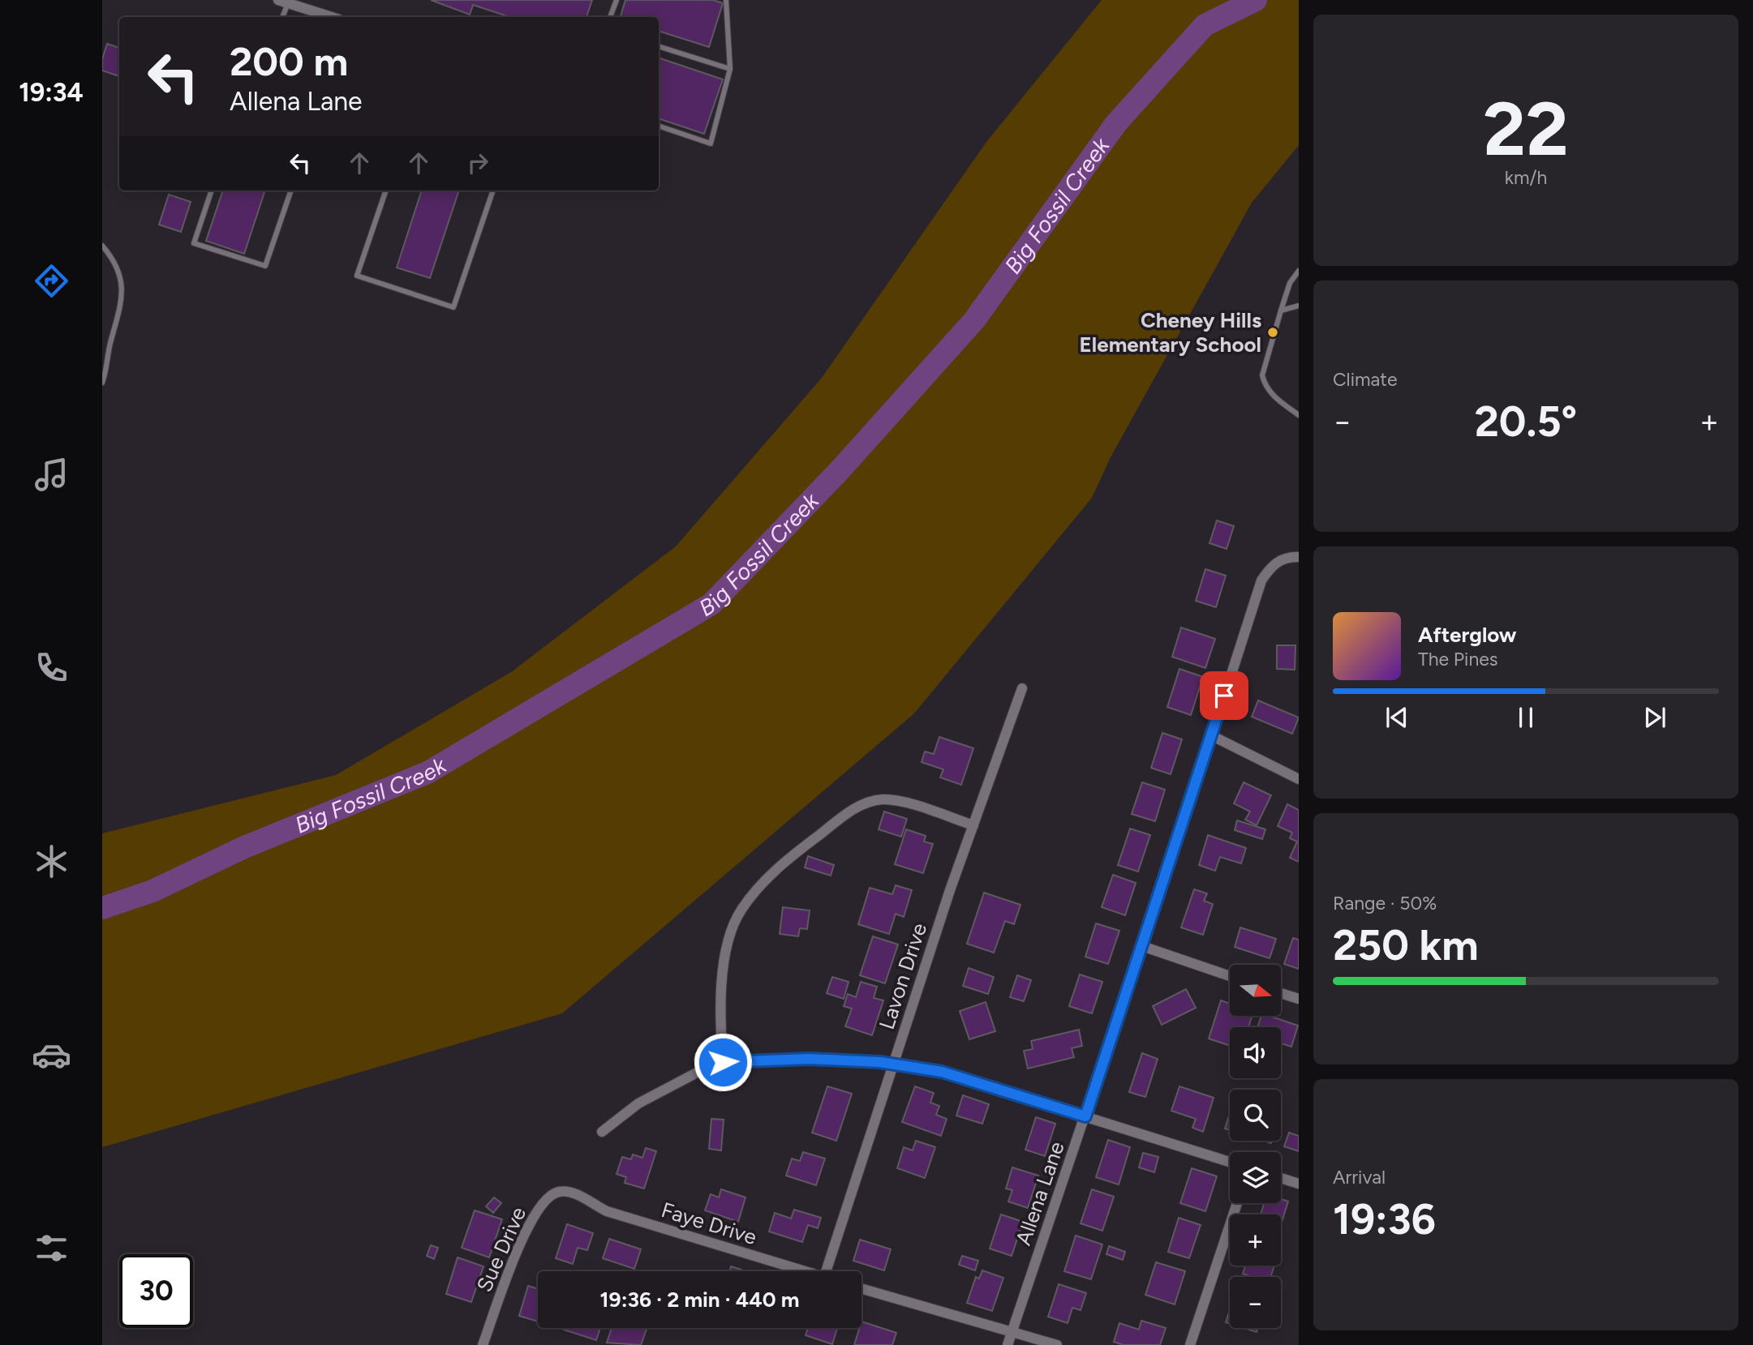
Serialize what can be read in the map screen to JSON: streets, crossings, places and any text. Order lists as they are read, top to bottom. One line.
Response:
{"streets":{"street":["Lavon Drive","Allena Lane","Faye Drive","Sue Drive"]},"crossings":[["Faye Drive","Sue Drive"]],"water":["Big Fossil Creek"],"places":["Cheney Hills Elementary School"],"north":"right","page":{"tabs":"19:34","tile":[["22","km/h"],"Climate",["Range · 50%","250 km"],["Arrival","19:36"]],"turn":["200 m","Allena Lane"],"heat":["−","20.5°","+"],"song":["Afterglow","The Pines"],"map_buttons":["+","−"],"limit":"30","trip":"19:36 · 2 min · 440 m"}}
